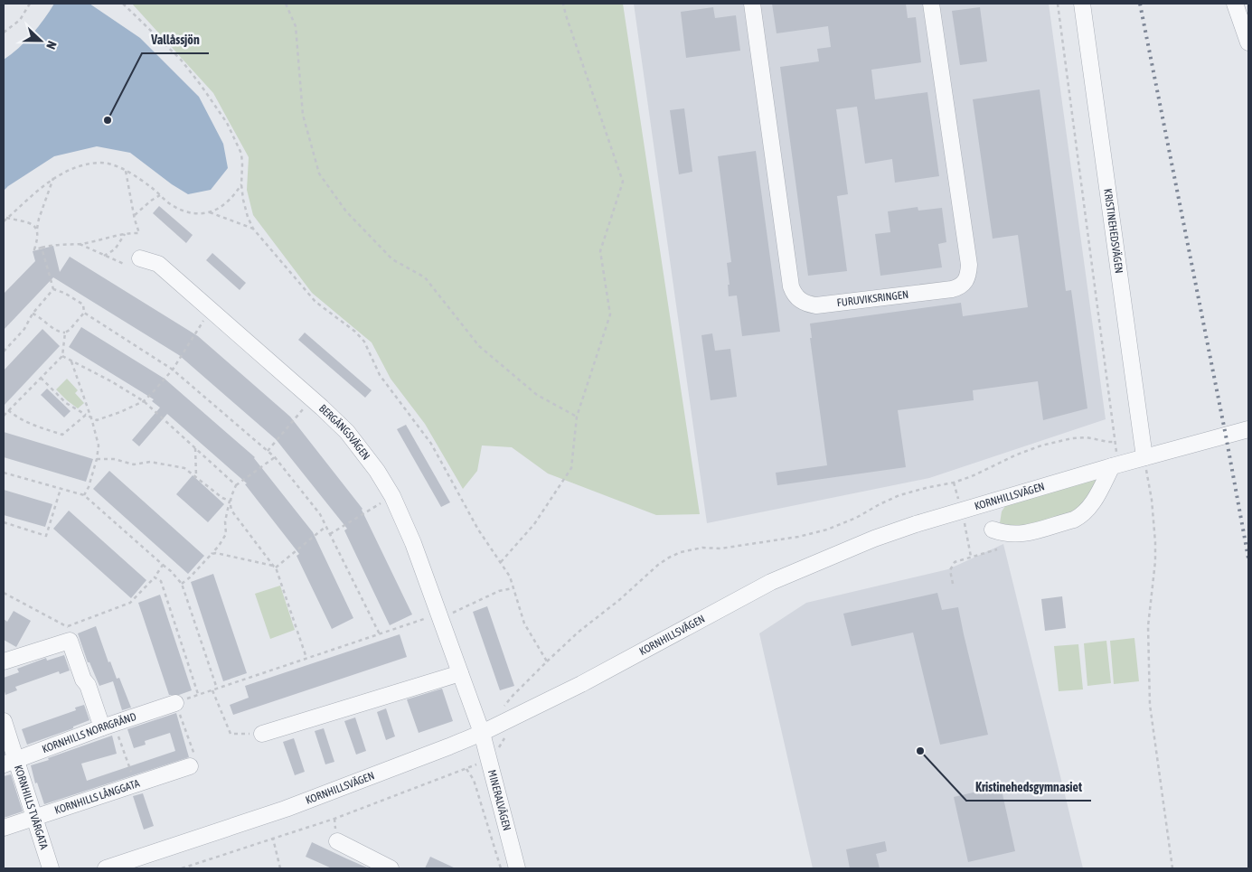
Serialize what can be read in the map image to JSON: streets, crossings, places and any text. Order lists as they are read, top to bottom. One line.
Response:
{"streets":{"street":["KRISTINEHEDSVÄGEN","FURUVIKSRINGEN","BERGÄNGSVÄGEN","KORNHILLSVÄGEN","KORNHILLS NORRGRÄND","KORNHILLS LÅNGGATA","MINERALVÄGEN","KORNHILLS TVÄRGATA"]},"crossings":[["KRISTINEHEDSVÄGEN","KORNHILLSVÄGEN"],["BERGÄNGSVÄGEN","KORNHILLSVÄGEN"],["BERGÄNGSVÄGEN","MINERALVÄGEN"],["KORNHILLSVÄGEN","MINERALVÄGEN"],["KORNHILLS NORRGRÄND","KORNHILLS TVÄRGATA"],["KORNHILLS LÅNGGATA","KORNHILLS TVÄRGATA"]],"places":["Vallåssjön","Kristinehedsgymnasiet"],"north":"right"}
